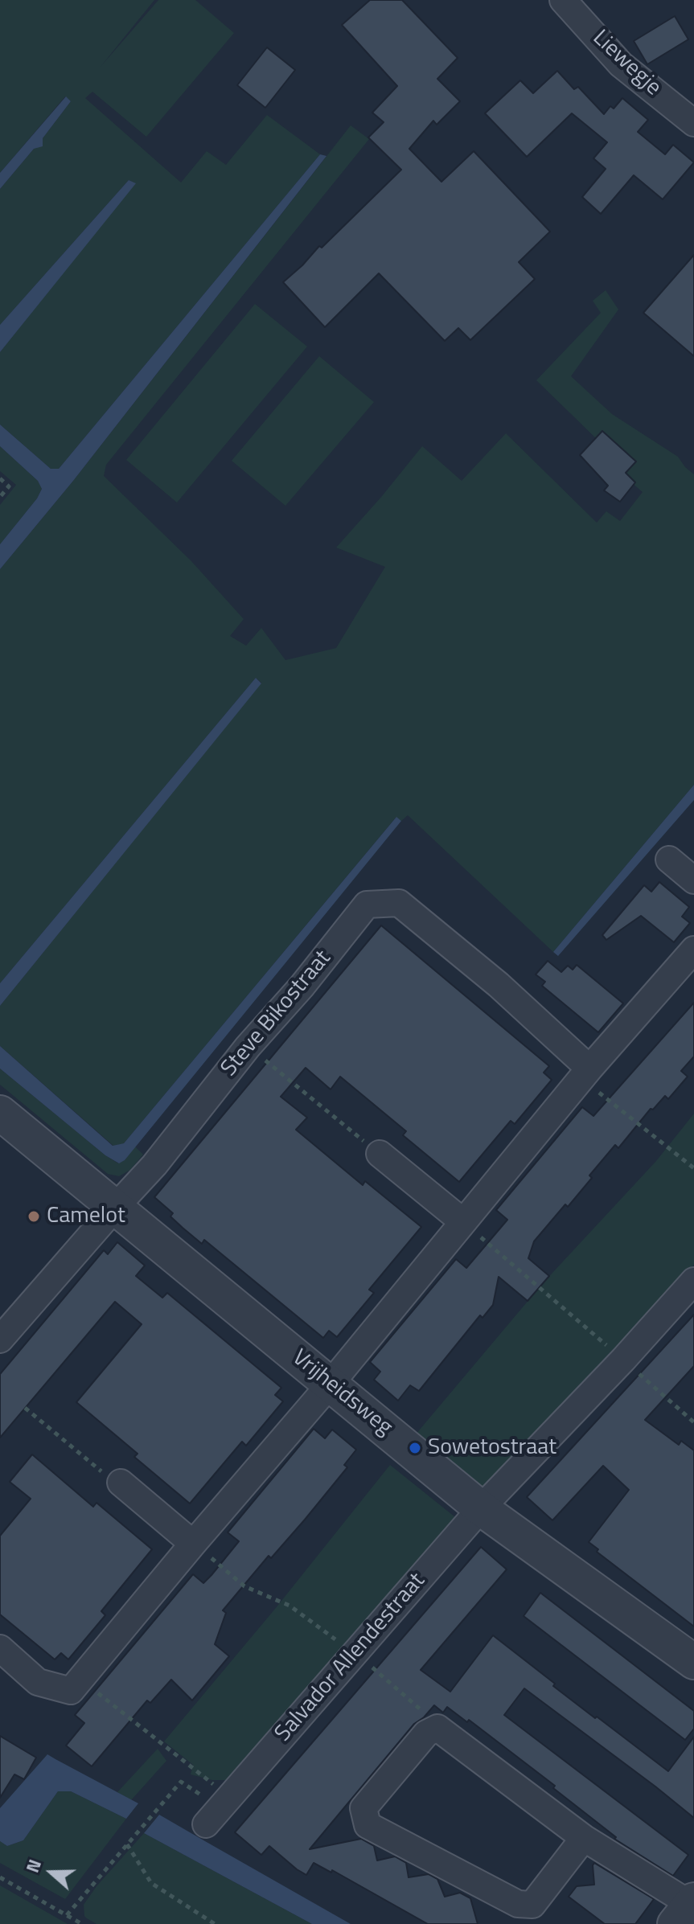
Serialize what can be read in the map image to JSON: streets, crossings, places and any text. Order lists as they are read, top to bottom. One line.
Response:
{"streets":{"street":["Liewegje","Steve Bikostraat","Vrijheidsweg","Salvador Allendestraat"]},"crossings":[["Steve Bikostraat","Vrijheidsweg"],["Vrijheidsweg","Salvador Allendestraat"]],"places":["Camelot","Sowetostraat"],"north":"left"}
